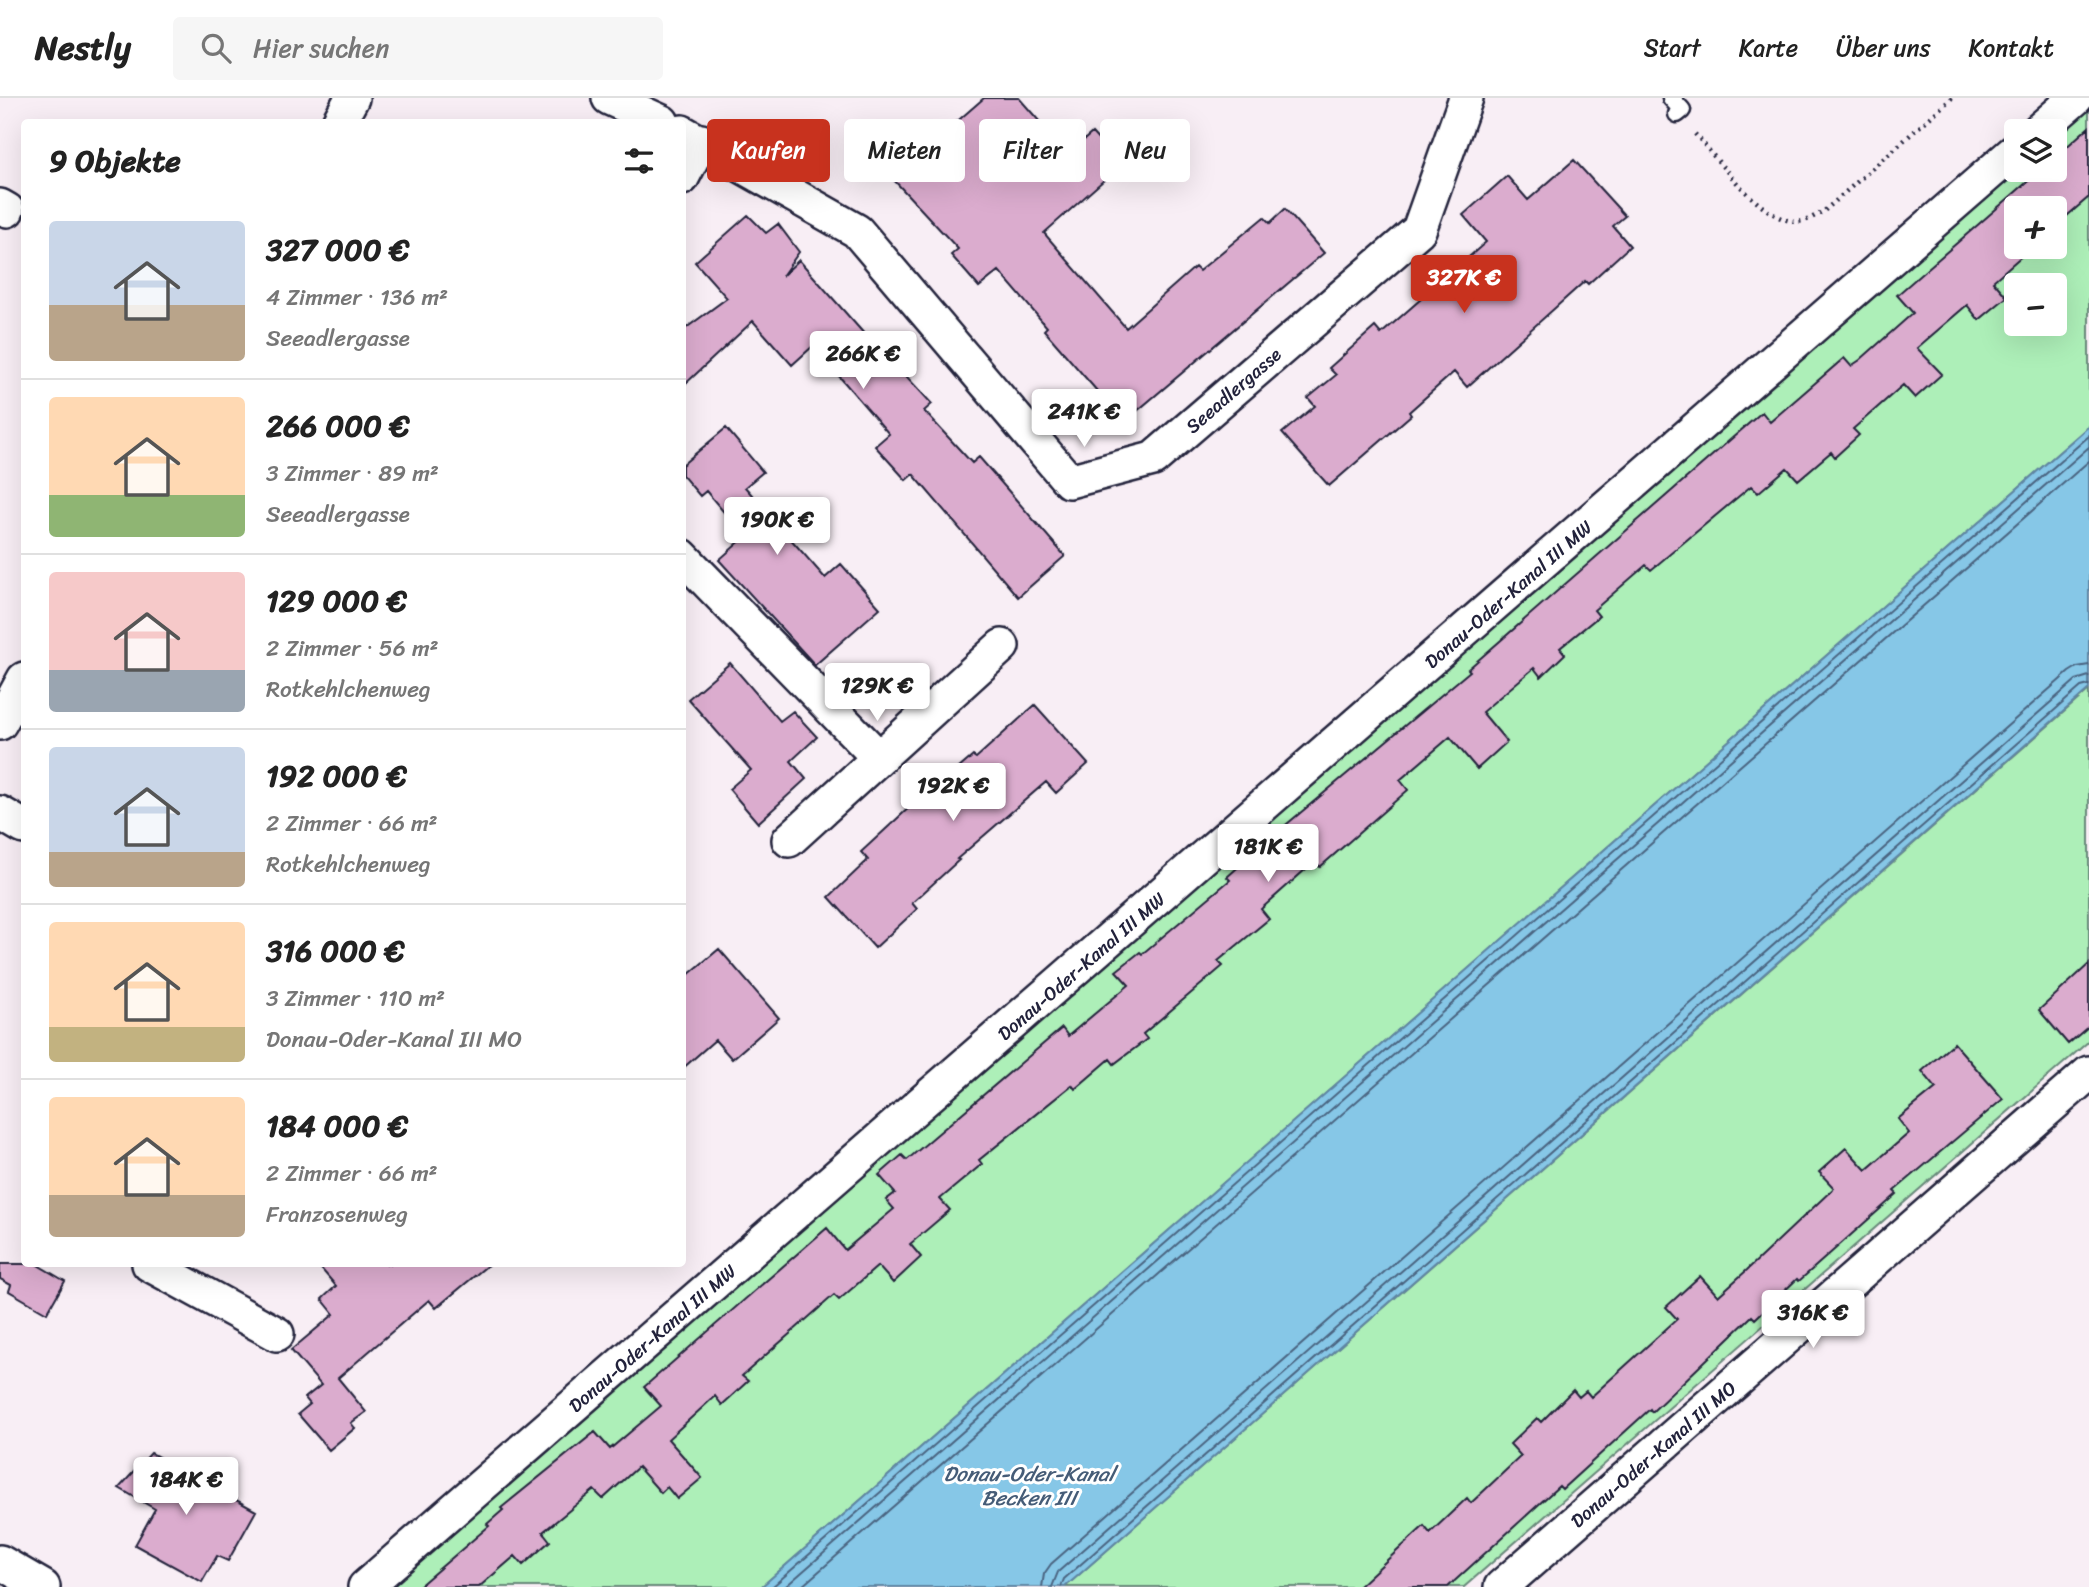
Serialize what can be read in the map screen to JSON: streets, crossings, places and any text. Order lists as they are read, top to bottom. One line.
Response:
{"streets":{"street":["Seeadlergasse","Donau-Oder-Kanal III MW","Donau-Oder-Kanal III MO"]},"water":["Donau-Oder-Kanal Becken III"],"page":{"header":"Nestly","search":"Hier suchen","nav":["Start","Karte","Über uns","Kontakt"],"map_buttons":["+","−"],"chip":["Kaufen","Mieten","Filter","Neu"],"heading":"9 Objekte","list":[{"name":"327 000 €","note":"4 Zimmer · 136 m² · Seeadlergasse"},{"name":"266 000 €","note":"3 Zimmer · 89 m² · Seeadlergasse"},{"name":"129 000 €","note":"2 Zimmer · 56 m² · Rotkehlchenweg"},{"name":"192 000 €","note":"2 Zimmer · 66 m² · Rotkehlchenweg"},{"name":"316 000 €","note":"3 Zimmer · 110 m² · Donau-Oder-Kanal III MO"},{"name":"184 000 €","note":"2 Zimmer · 66 m² · Franzosenweg"}],"price":["327K €","266K €","241K €","190K €","129K €","192K €","181K €","316K €","184K €"]}}
